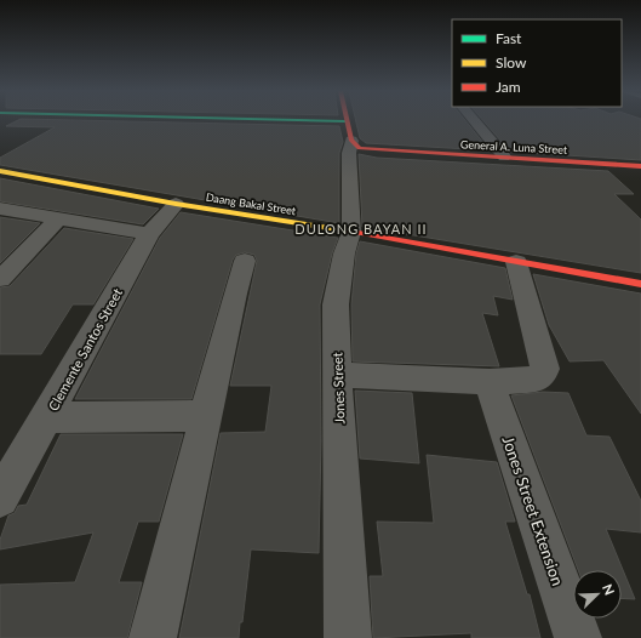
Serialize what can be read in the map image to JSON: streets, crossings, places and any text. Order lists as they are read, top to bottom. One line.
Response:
{"streets":{"street":["General A. Luna Street","Daang Bakal Street","Clemente Santos Street","Jones Street","Jones Street Extension"]},"crossings":[["General A. Luna Street","Jones Street"],["Daang Bakal Street","Clemente Santos Street"],["Daang Bakal Street","Jones Street"]],"districts":["DULONG BAYAN II"],"legend":["Fast","Slow","Jam"],"north":"top right"}
